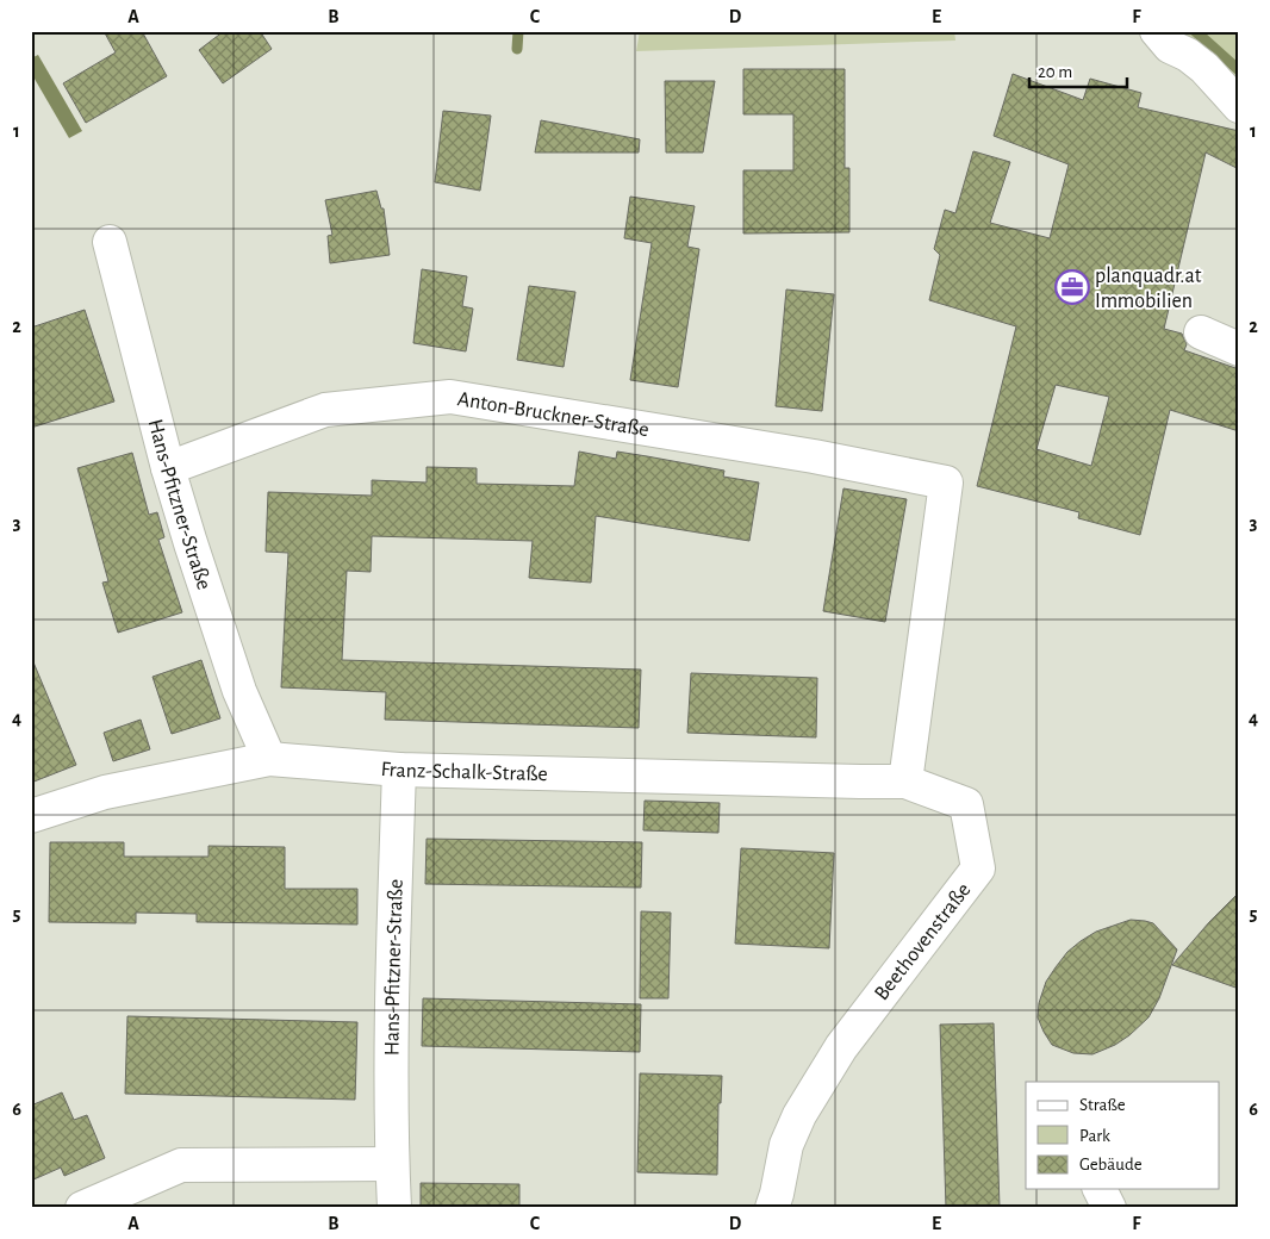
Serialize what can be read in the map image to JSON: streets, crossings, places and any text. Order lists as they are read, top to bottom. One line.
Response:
{"streets":{"street":["Anton-Bruckner-Straße","Hans-Pfitzner-Straße","Franz-Schalk-Straße","Beethovenstraße"]},"crossings":[["Anton-Bruckner-Straße","Hans-Pfitzner-Straße"],["Anton-Bruckner-Straße","Franz-Schalk-Straße"],["Anton-Bruckner-Straße","Beethovenstraße"],["Hans-Pfitzner-Straße","Franz-Schalk-Straße"],["Franz-Schalk-Straße","Beethovenstraße"]],"places":{"office":["planquadr.at Immobilien"]},"legend":["Straße","Park","Gebäude"],"scale_bar":"20 m","grid":{"columns":["A","B","C","D","E","F"],"rows":["1","2","3","4","5","6"]}}
